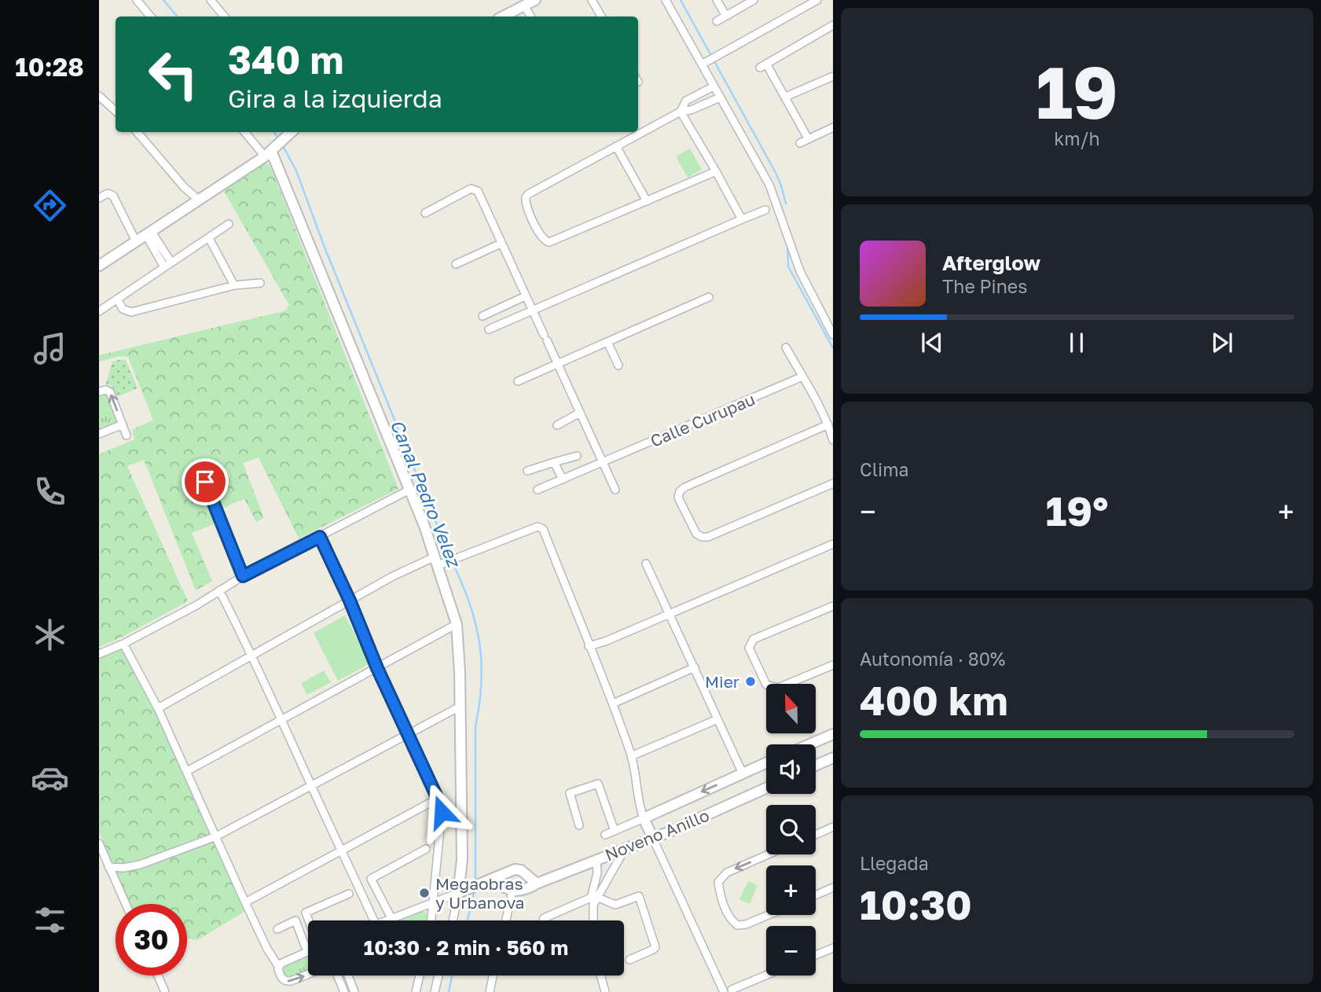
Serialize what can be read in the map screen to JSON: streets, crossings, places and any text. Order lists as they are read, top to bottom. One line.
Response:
{"streets":{"street":["Calle Curupau","Noveno Anillo"]},"water":["Canal Pedro Velez"],"places":["Mier","Megaobras y Urbanova"],"north":"top","page":{"tabs":"10:28","tile":[["19","km/h"],"Clima",["Autonomía · 80%","400 km"],["Llegada","10:30"]],"turn":["340 m","Gira a la izquierda"],"song":["Afterglow","The Pines"],"heat":["−","19°","+"],"map_buttons":["+","−"],"limit":"30","trip":"10:30 · 2 min · 560 m"}}
